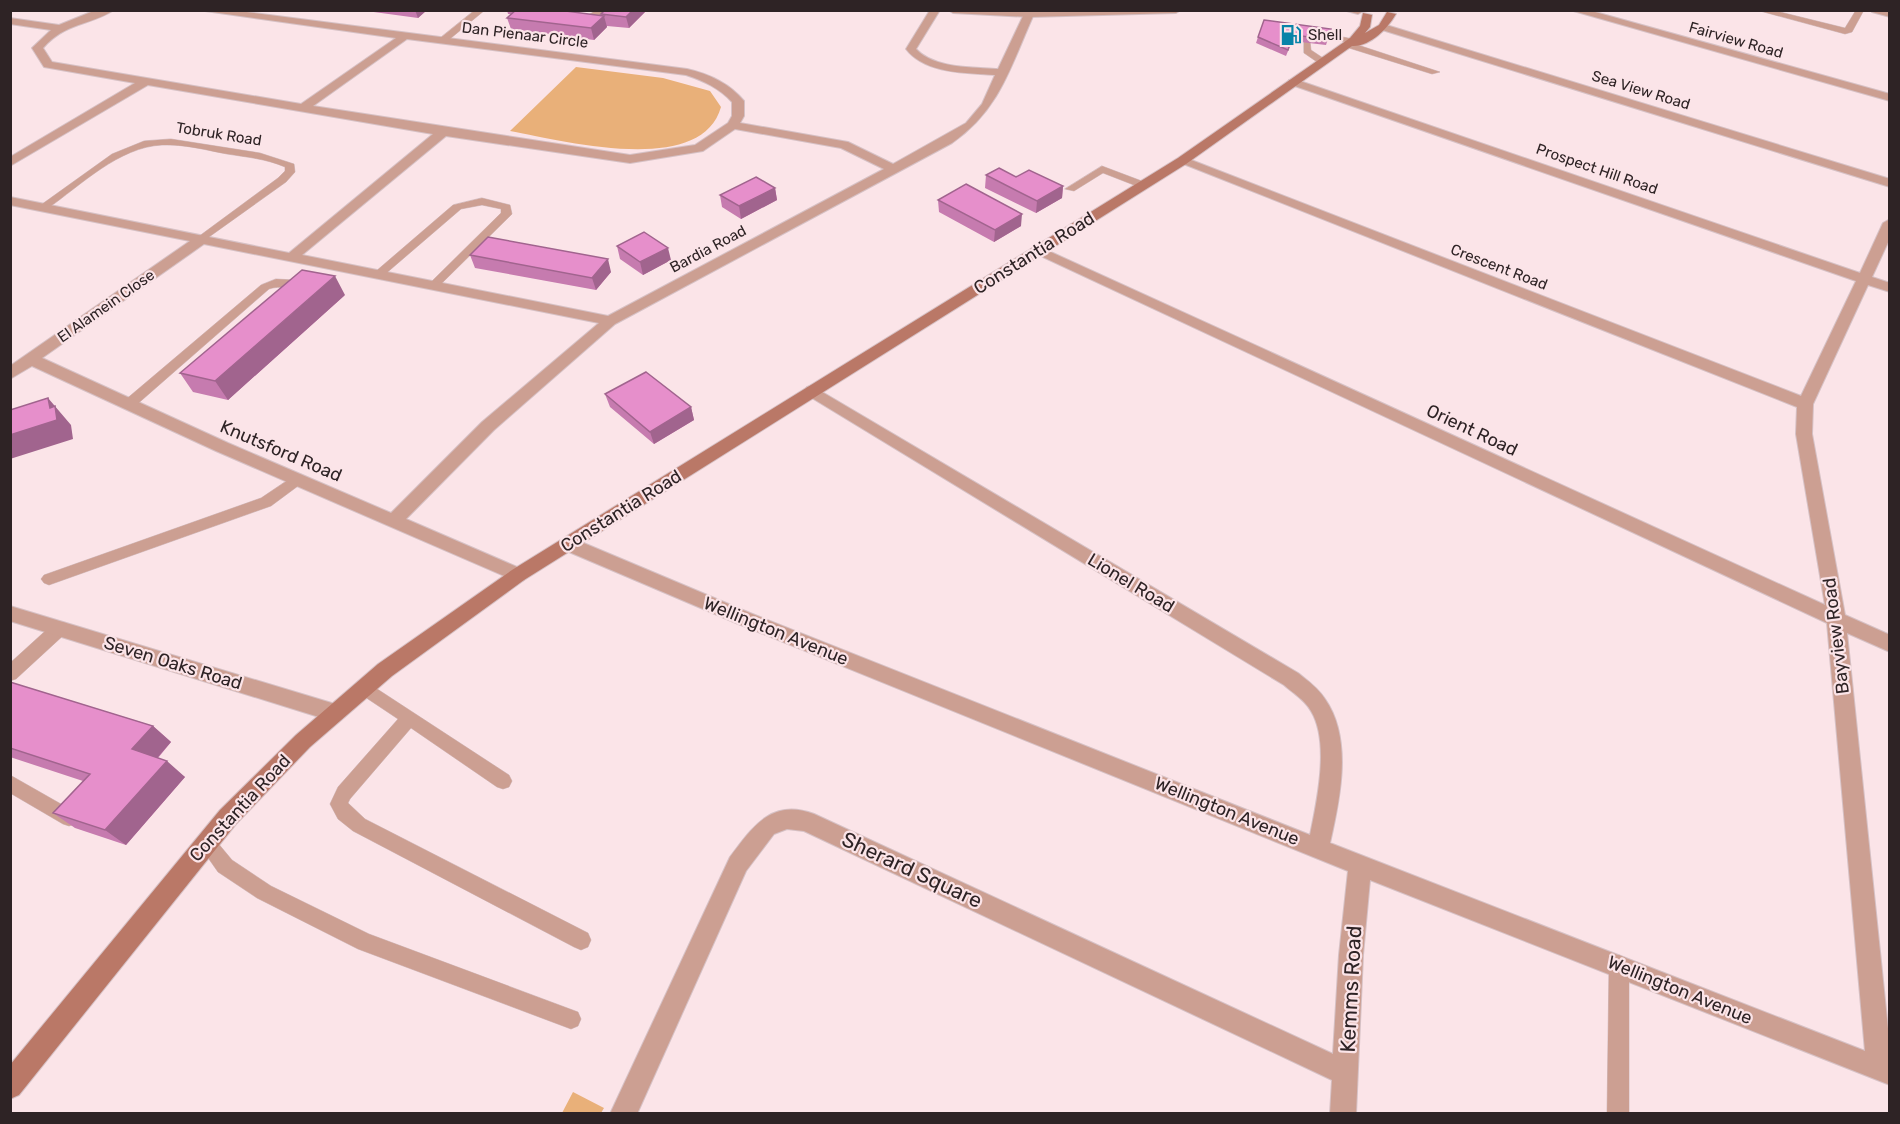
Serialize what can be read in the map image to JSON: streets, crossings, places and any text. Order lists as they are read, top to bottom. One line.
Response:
{"streets":{"main road":["Constantia Road"],"street":["Dan Pienaar Circle","Fairview Road","Sea View Road","Prospect Hill Road","Bardia Road","Crescent Road","El Alamein Close","Orient Road","Knutsford Road","Lionel Road","Wellington Avenue","Bayview Road","Seven Oaks Road","Sherard Square","Kemms Road"],"lane":["Tobruk Road"]},"crossings":[["Sea View Road","Constantia Road"],["Tobruk Road","El Alamein Close"],["Prospect Hill Road","Constantia Road"],["Prospect Hill Road","Bayview Road"],["Bardia Road","Knutsford Road"],["Constantia Road","Crescent Road"],["Constantia Road","Orient Road"],["Constantia Road","Knutsford Road"],["Constantia Road","Lionel Road"],["Constantia Road","Wellington Avenue"],["Constantia Road","Seven Oaks Road"],["Crescent Road","Bayview Road"],["El Alamein Close","Knutsford Road"],["Orient Road","Bayview Road"],["Lionel Road","Wellington Avenue"],["Wellington Avenue","Bayview Road"],["Wellington Avenue","Kemms Road"],["Sherard Square","Kemms Road"]],"places":{"fuel station":["Shell"]}}
